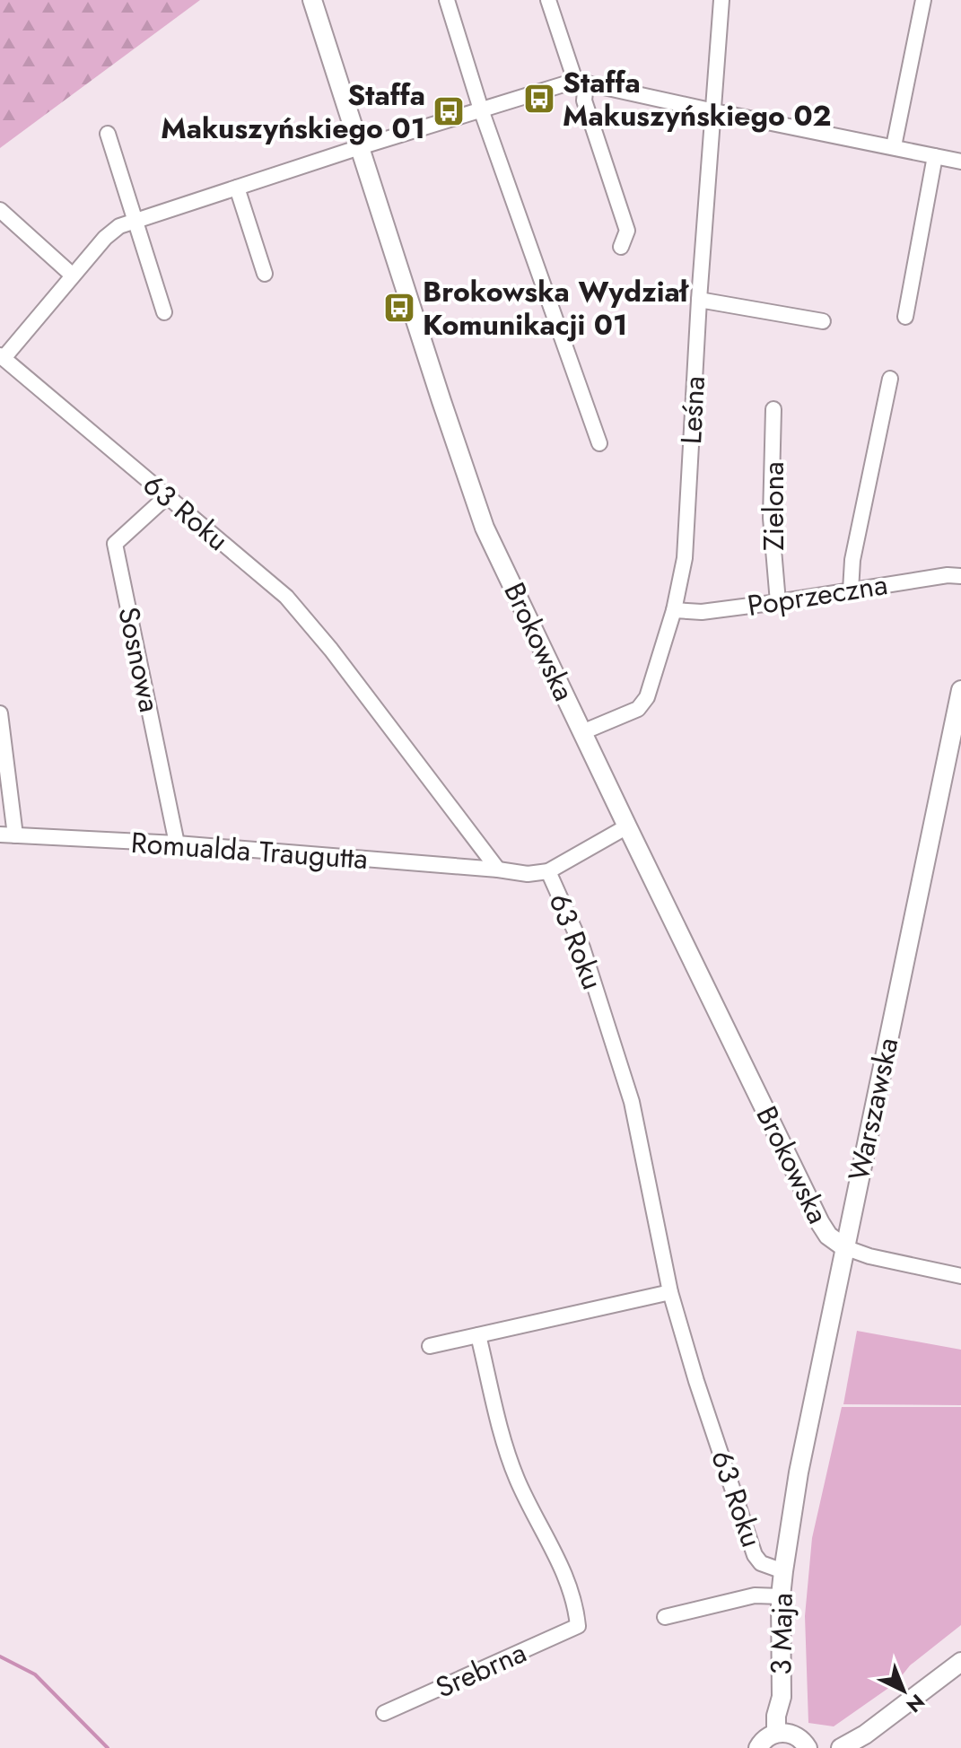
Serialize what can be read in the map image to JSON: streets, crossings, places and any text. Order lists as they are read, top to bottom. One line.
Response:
{"streets":{"street":["Leśna","Zielona","63 Roku","Poprzeczna","Brokowska","Sosnowa","Romualda Traugutta","Warszawska","3 Maja","Srebrna"]},"crossings":[["Leśna","Poprzeczna"],["Leśna","Brokowska"],["Zielona","Poprzeczna"],["63 Roku","Sosnowa"],["63 Roku","Romualda Traugutta"],["63 Roku","Warszawska"],["63 Roku","3 Maja"],["Brokowska","Warszawska"],["Sosnowa","Romualda Traugutta"],["Warszawska","3 Maja"]],"places":{"bus stop":["Staffa Makuszyńskiego 02","Staffa Makuszyńskiego 01","Brokowska Wydział Komunikacji 01"]},"north":"bottom right"}
